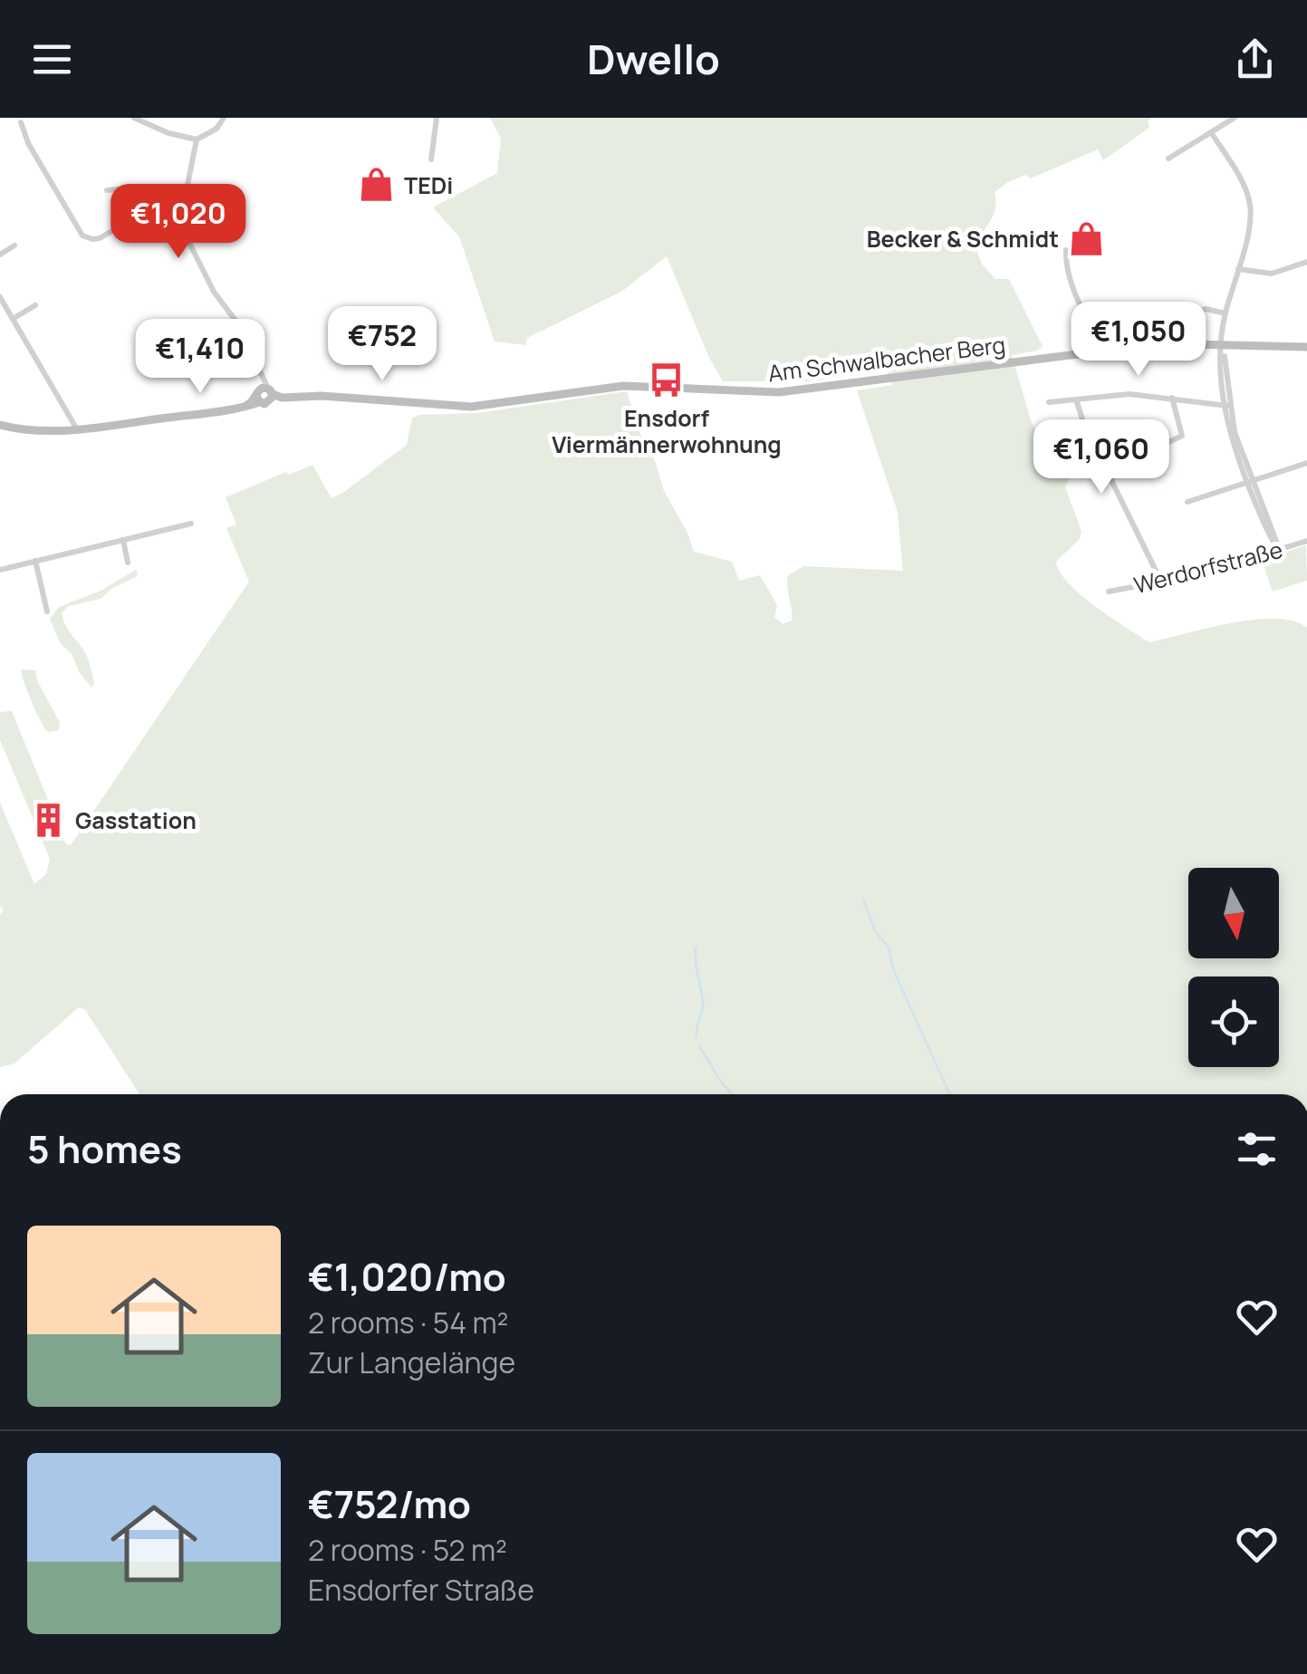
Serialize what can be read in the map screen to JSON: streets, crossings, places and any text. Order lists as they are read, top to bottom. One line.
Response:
{"streets":{"main road":["Am Schwalbacher Berg"],"street":["Werdorfstraße"]},"places":{"shop":["TEDi","Becker & Schmidt"],"bus stop":["Ensdorf Viermännerwohnung"],"building":["Gasstation"]},"north":"bottom","page":{"header":"Dwello","price":["€1,020","€1,050","€752","€1,410","€1,060"],"heading":"5 homes","list":[{"name":"€1,020/mo","note":"2 rooms · 54 m² · Zur Langelänge"},{"name":"€752/mo","note":"2 rooms · 52 m² · Ensdorfer Straße"}]}}
